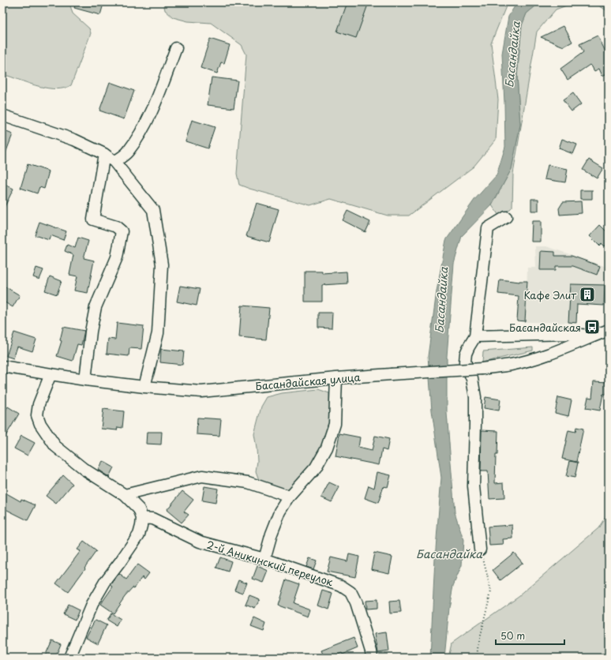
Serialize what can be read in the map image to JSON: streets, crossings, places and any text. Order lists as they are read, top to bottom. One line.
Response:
{"streets":{"street":["Басандайская улица","2-й Аникинский переулок"]},"water":["Басандайка"],"places":{"building":["Кафе Элит"],"bus stop":["Басандайская"]},"scale_bar":"50 m"}
